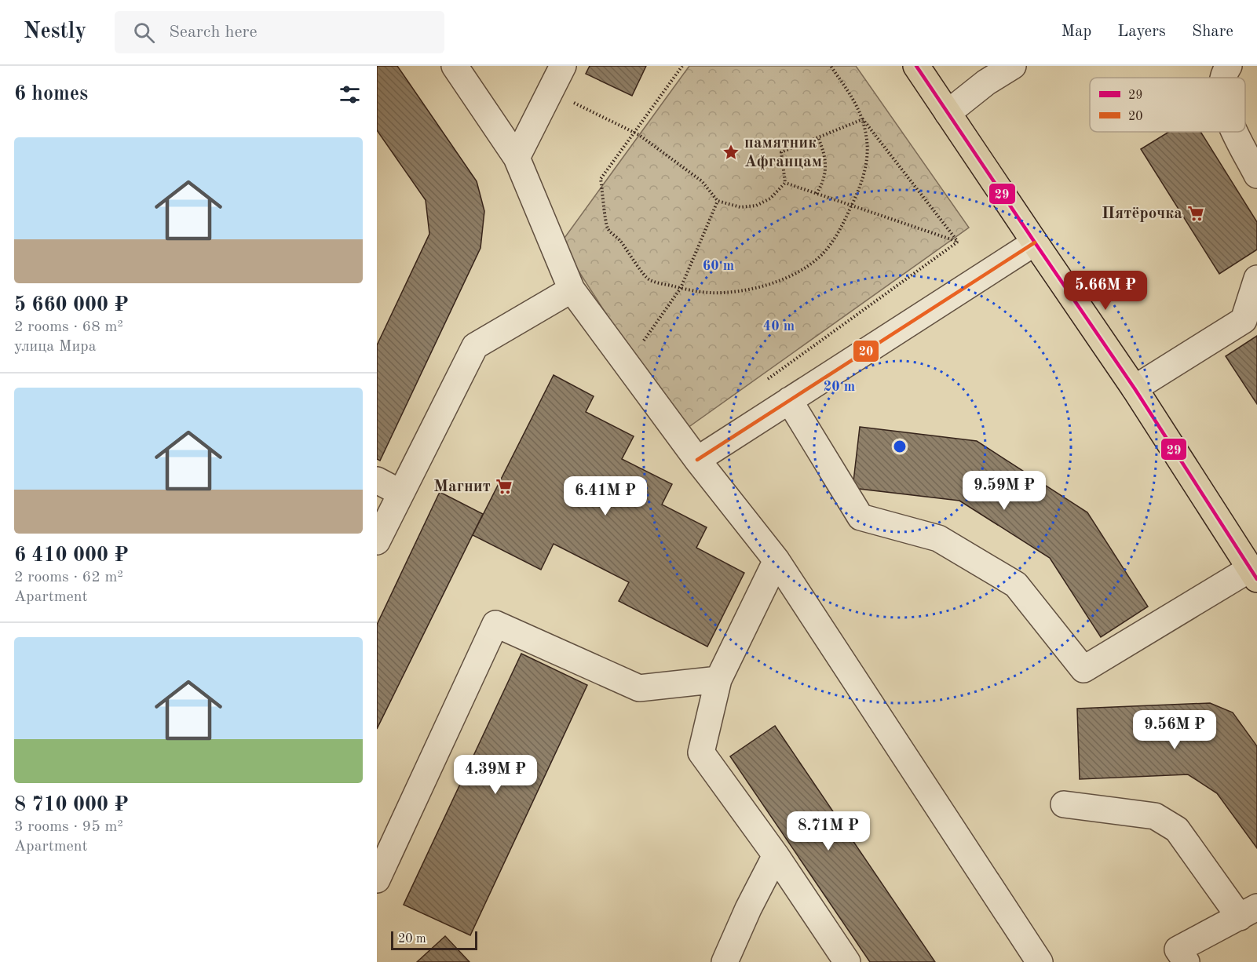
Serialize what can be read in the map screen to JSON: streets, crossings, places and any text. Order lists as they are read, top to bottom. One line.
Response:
{"places":{"place":["памятник Афганцам"],"supermarket":["Пятёрочка","Магнит"]},"lines":["transit line 29","transit line 20"],"legend":["29","20"],"scale_bar":"20 m","page":{"header":"Nestly","search":"Search here","nav":["Map","Layers","Share"],"heading":"6 homes","list":[{"name":"5 660 000 ₽","note":"2 rooms · 68 m² · улица Мира"},{"name":"6 410 000 ₽","note":"2 rooms · 62 m² · Apartment"},{"name":"8 710 000 ₽","note":"3 rooms · 95 m² · Apartment"}],"price":["5.66M ₽","9.59M ₽","6.41M ₽","9.56M ₽","4.39M ₽","8.71M ₽"],"scale":"20 m"},"rings":["60 m","40 m","20 m"]}
